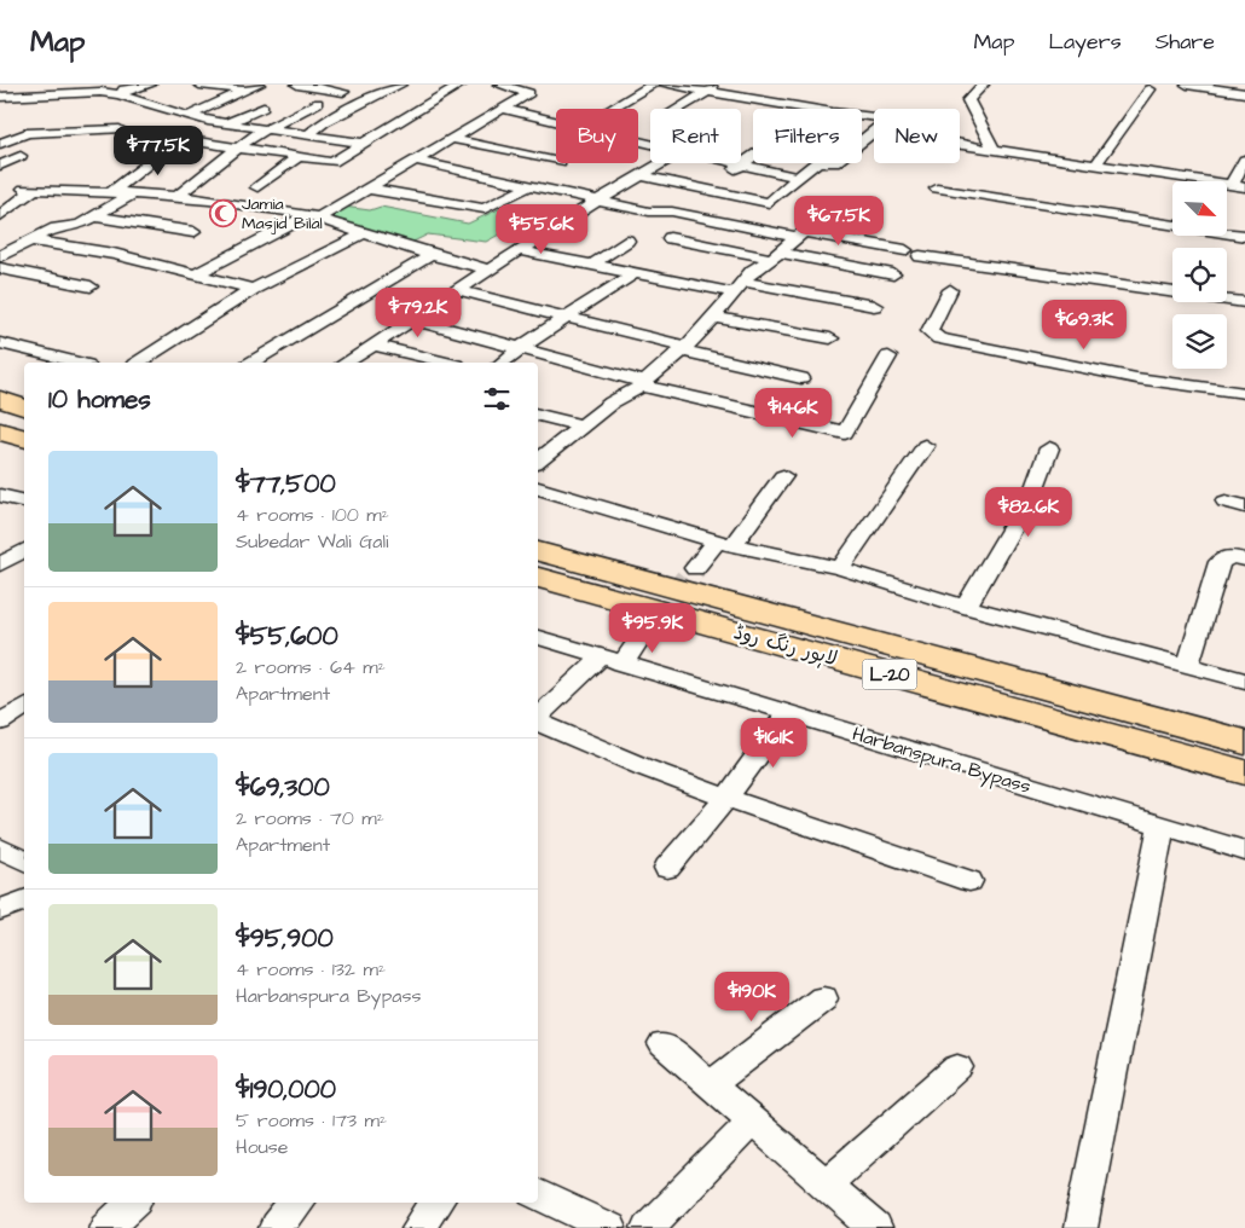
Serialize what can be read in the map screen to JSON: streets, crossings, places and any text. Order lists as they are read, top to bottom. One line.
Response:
{"streets":{"highway":["لاہور رنگ روڈ","L-20"],"street":["Harbanspura Bypass"]},"places":{"mosque":["Jamia Masjid Bilal"]},"north":"bottom right","page":{"header":"Map","nav":["Map","Layers","Share"],"chip":["Buy","Rent","Filters","New"],"price":["$77.5K","$67.5K","$55.6K","$79.2K","$69.3K","$146K","$82.6K","$95.9K","$161K","$190K"],"heading":"10 homes","list":[{"name":"$77,500","note":"4 rooms · 100 m² · Subedar Wali Gali"},{"name":"$55,600","note":"2 rooms · 64 m² · Apartment"},{"name":"$69,300","note":"2 rooms · 70 m² · Apartment"},{"name":"$95,900","note":"4 rooms · 132 m² · Harbanspura Bypass"},{"name":"$190,000","note":"5 rooms · 173 m² · House"}]}}
